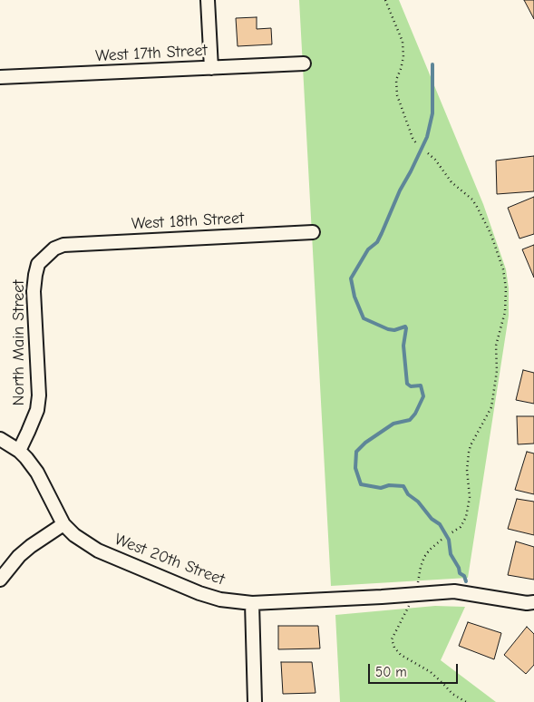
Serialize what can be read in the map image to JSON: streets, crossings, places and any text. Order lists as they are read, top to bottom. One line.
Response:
{"streets":{"street":["West 17th Street","West 18th Street","North Main Street","West 20th Street"]},"crossings":[["West 18th Street","North Main Street"]],"scale_bar":"50 m"}
